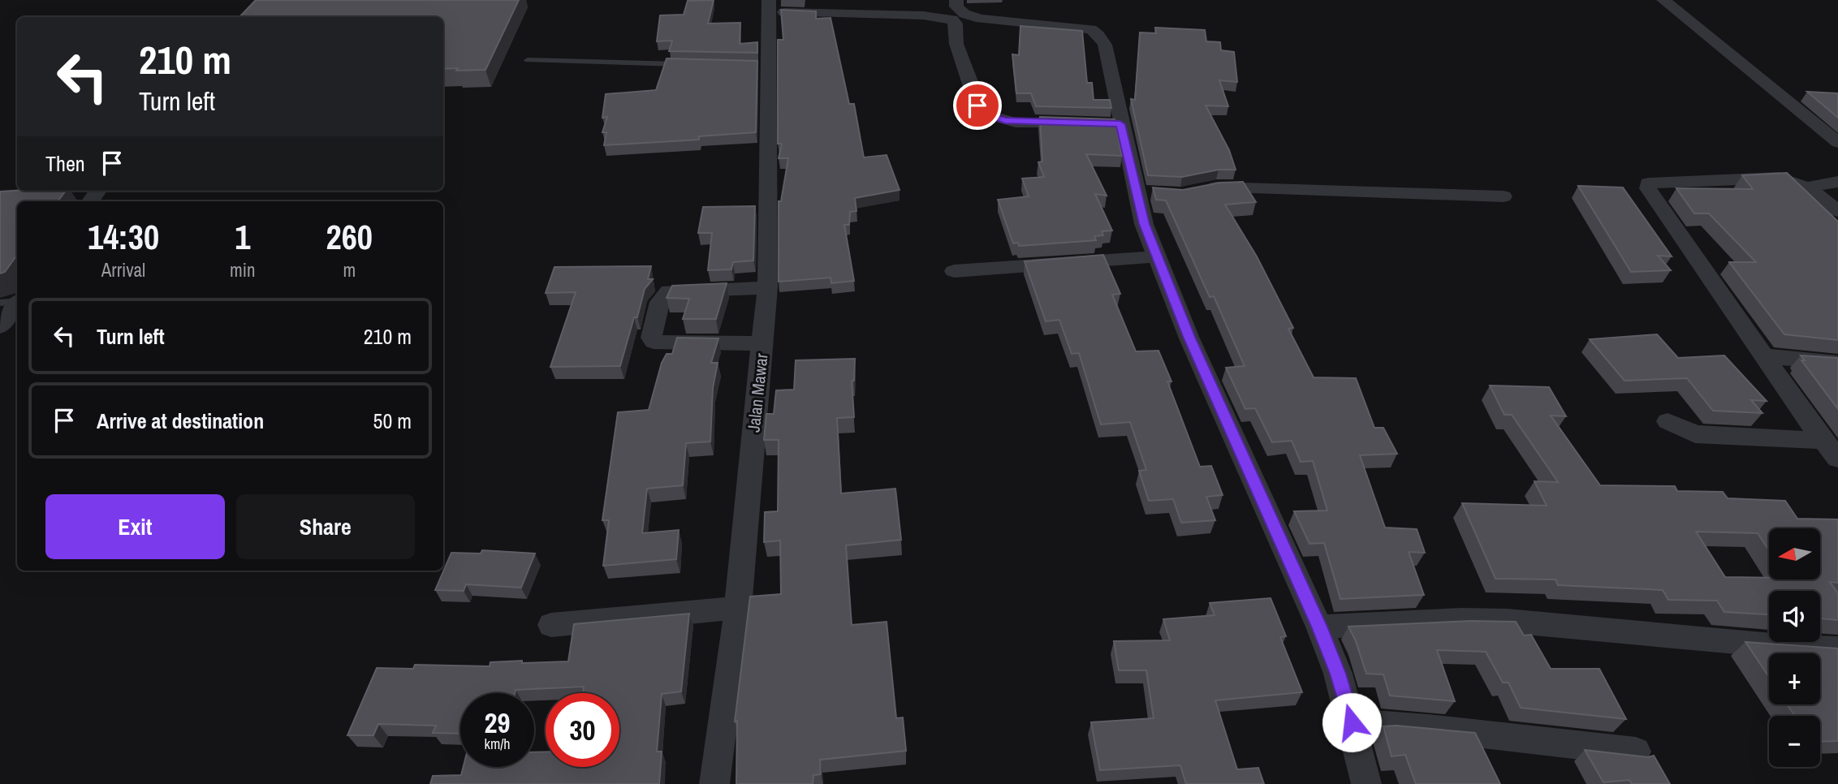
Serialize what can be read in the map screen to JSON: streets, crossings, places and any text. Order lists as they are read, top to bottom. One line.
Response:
{"streets":{"street":["Jalan Mawar"]},"north":"left","page":{"turn":["210 m","Turn left"],"then":"Then","eta":["14:30","Arrival","1","min","260","m"],"list":[{"name":"Turn left","value":"210 m"},{"name":"Arrive at destination","value":"50 m"}],"buttons":["Exit","Share"],"map_buttons":["+","−"],"speed":"29 km/h","limit":"30"}}
